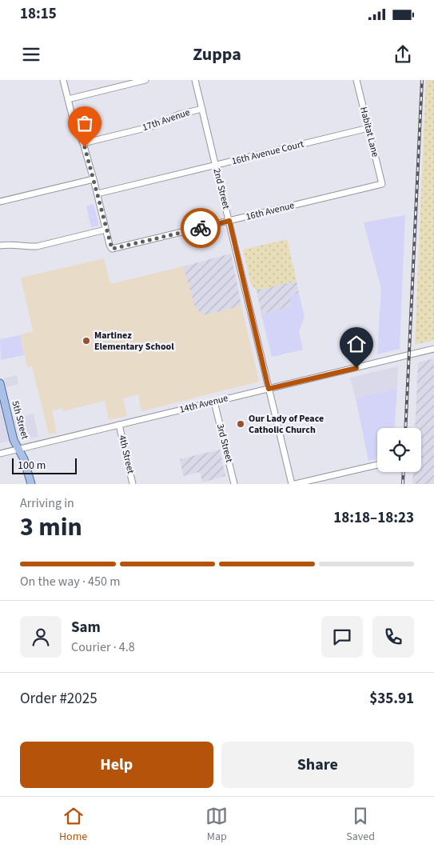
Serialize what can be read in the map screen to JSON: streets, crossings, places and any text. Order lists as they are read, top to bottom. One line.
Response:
{"streets":{"main road":["5th Street"],"street":["17th Avenue","Habitat Lane","16th Avenue Court","2nd Street","16th Avenue","14th Avenue","3rd Street","4th Street"]},"crossings":[["17th Avenue","2nd Street"],["Habitat Lane","16th Avenue Court"],["Habitat Lane","16th Avenue"],["16th Avenue Court","2nd Street"],["2nd Street","16th Avenue"],["2nd Street","14th Avenue"],["14th Avenue","5th Street"],["14th Avenue","3rd Street"],["14th Avenue","4th Street"]],"places":["Martinez Elementary School","Our Lady of Peace Catholic Church"],"scale_bar":"100 m","page":{"status":"18:15","header":"Zuppa","scale":"100 m","heading":["3 min","Arriving in","18:18–18:23"],"panel":["Sam","Courier · 4.8","Order #2025","$35.91"],"bar":"On the way · 450 m","buttons":["Help","Share"],"tabs":["Home","Map","Saved"]}}
